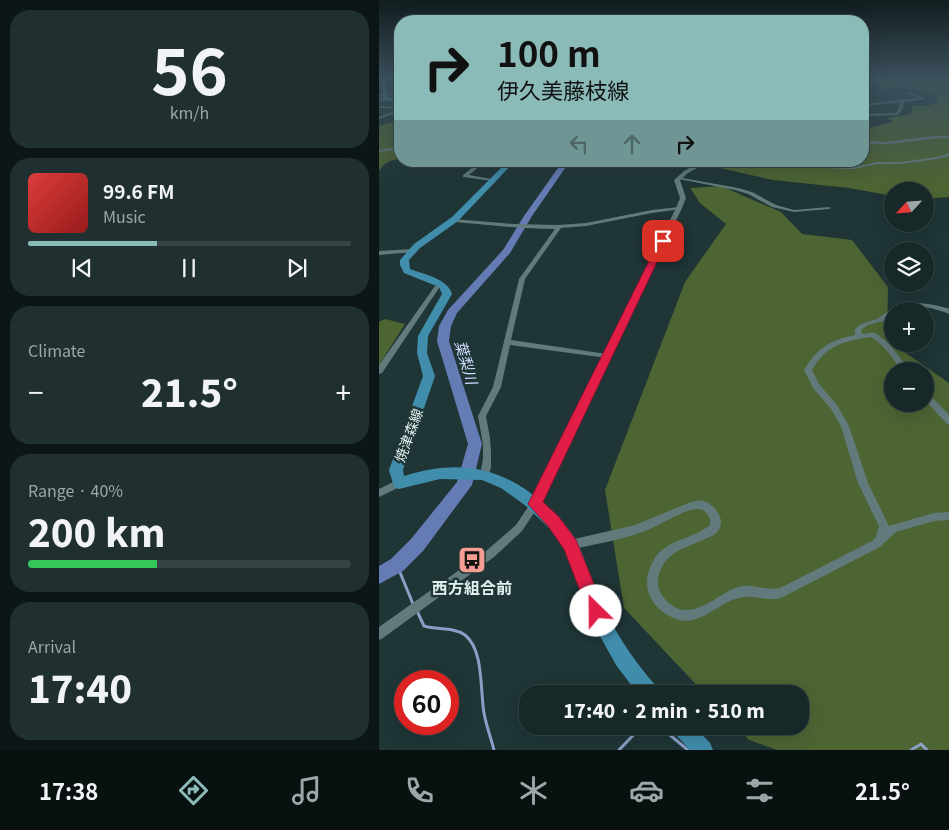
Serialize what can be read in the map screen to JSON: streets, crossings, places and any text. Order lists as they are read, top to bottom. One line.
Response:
{"streets":{"main road":["焼津森線"]},"water":["葉梨川"],"places":{"bus stop":["西方組合前"]},"north":"bottom left","page":{"tile":[["56","km/h"],"Climate",["Range · 40%","200 km"],["Arrival","17:40"]],"turn":["100 m","伊久美藤枝線"],"song":["99.6 FM","Music"],"map_buttons":["+","−"],"heat":["−","21.5°","+"],"limit":"60","trip":"17:40 · 2 min · 510 m","tabs":["17:38","21.5°"]}}
